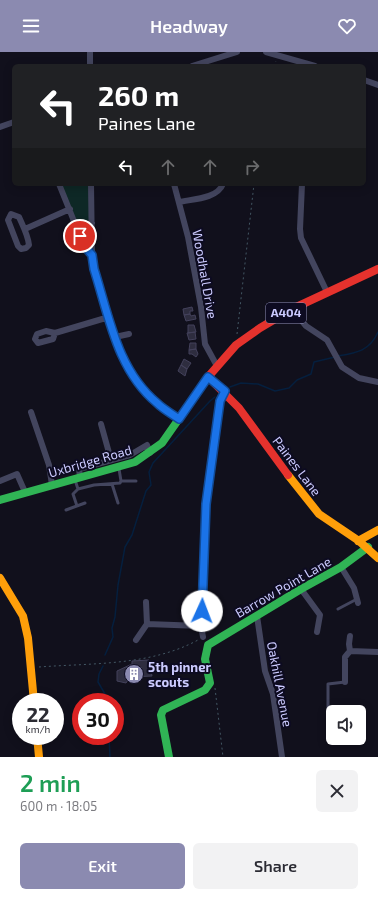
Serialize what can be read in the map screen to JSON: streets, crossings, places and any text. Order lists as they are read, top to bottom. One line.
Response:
{"streets":{"street":["Woodhall Drive","A404","Uxbridge Road","Paines Lane","Barrow Point Lane","Oakhill Avenue"]},"crossings":[["Woodhall Drive","Uxbridge Road"],["Uxbridge Road","Paines Lane"],["Paines Lane","Barrow Point Lane"],["Barrow Point Lane","Oakhill Avenue"]],"places":{"building":["5th pinner scouts"]},"page":{"header":"Headway","turn":["260 m","Paines Lane"],"speed":"22 km/h","limit":"30","heading":["2 min","600 m · 18:05"],"buttons":["Exit","Share"]}}
